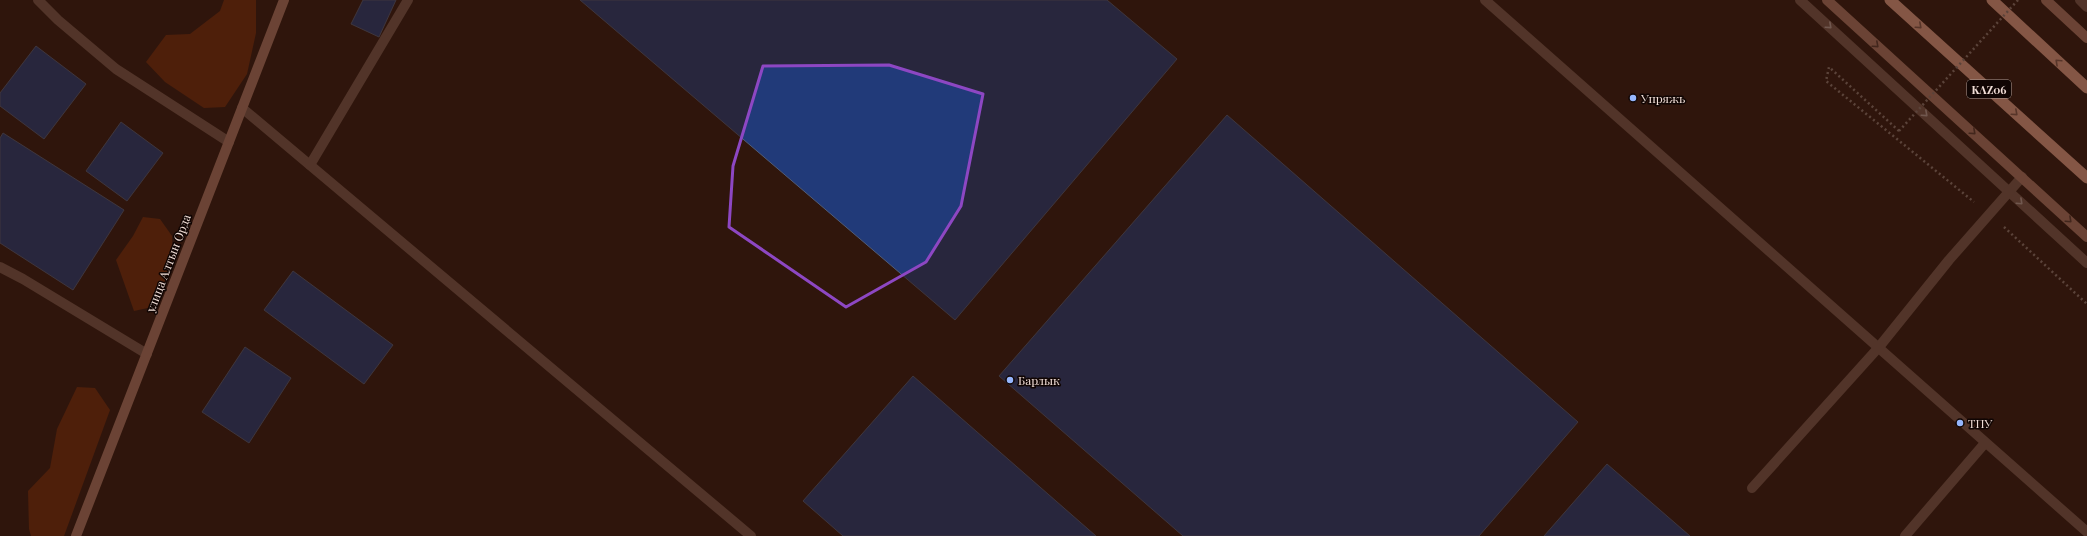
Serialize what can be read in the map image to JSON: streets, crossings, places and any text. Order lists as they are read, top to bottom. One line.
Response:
{"streets":{"highway":["KАZ06"],"main road":["улица Алтын Орда"]},"places":["Упряжь","Барлык","ТПУ"]}
